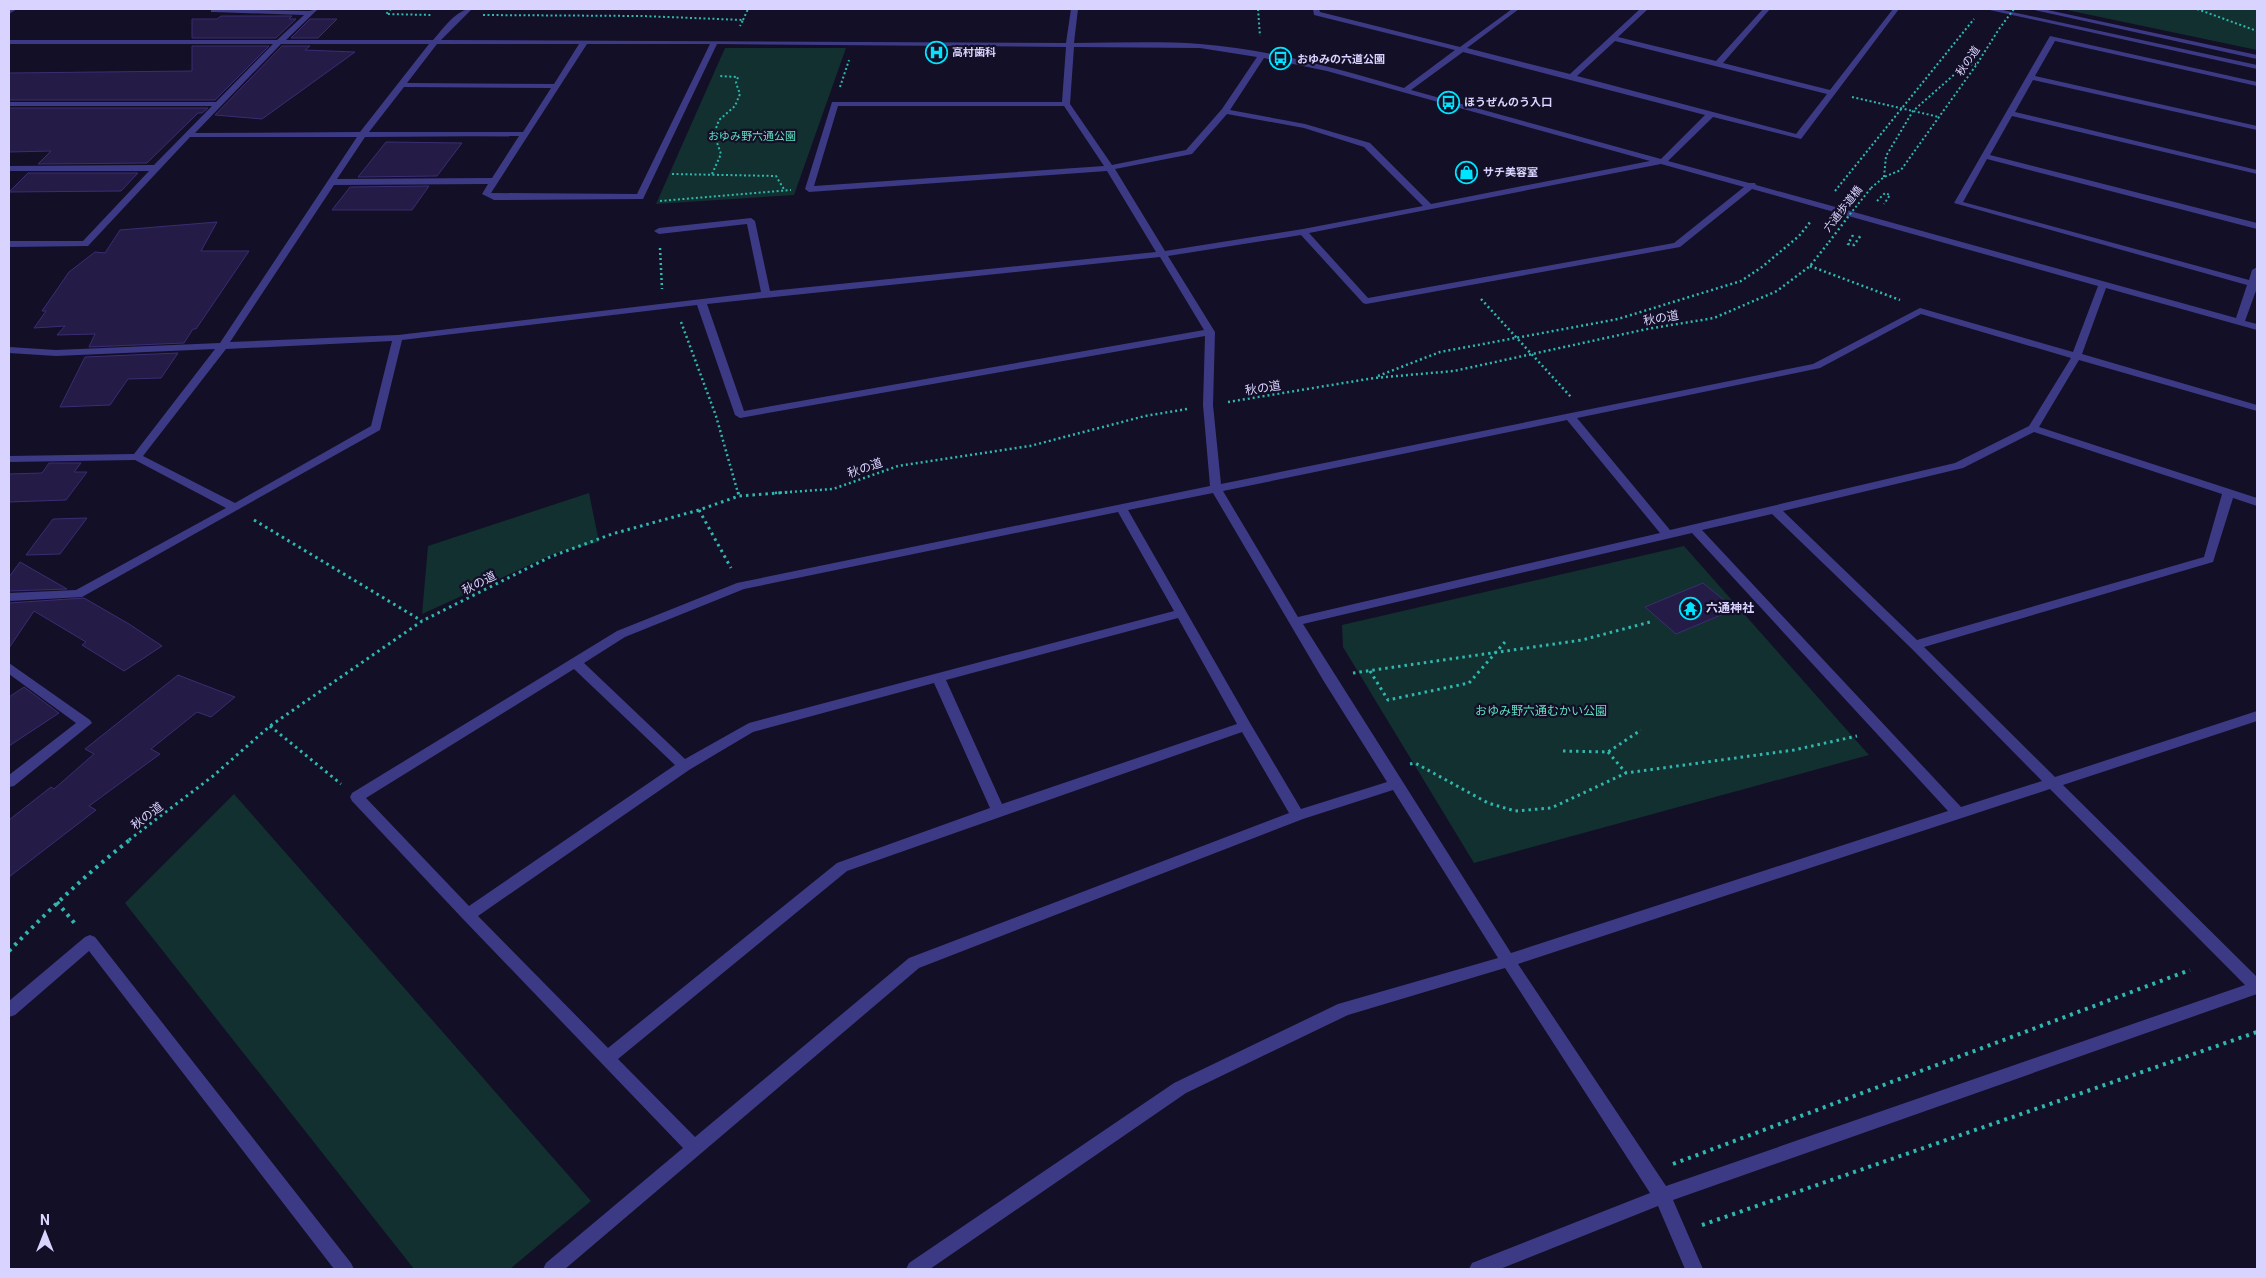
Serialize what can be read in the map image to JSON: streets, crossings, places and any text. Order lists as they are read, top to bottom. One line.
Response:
{"streets":{"path":["秋の道","六通歩道橋"]},"crossings":[["秋の道","六通歩道橋"]],"parks":["おゆみ野六通公園","おゆみ野六通むかい公園"],"places":{"hospital":["高村歯科"],"bus stop":["おゆみの六道公園","ほうぜんのう入口"],"shop":["サチ美容室"],"temple":["六通神社"]},"north":"top"}
